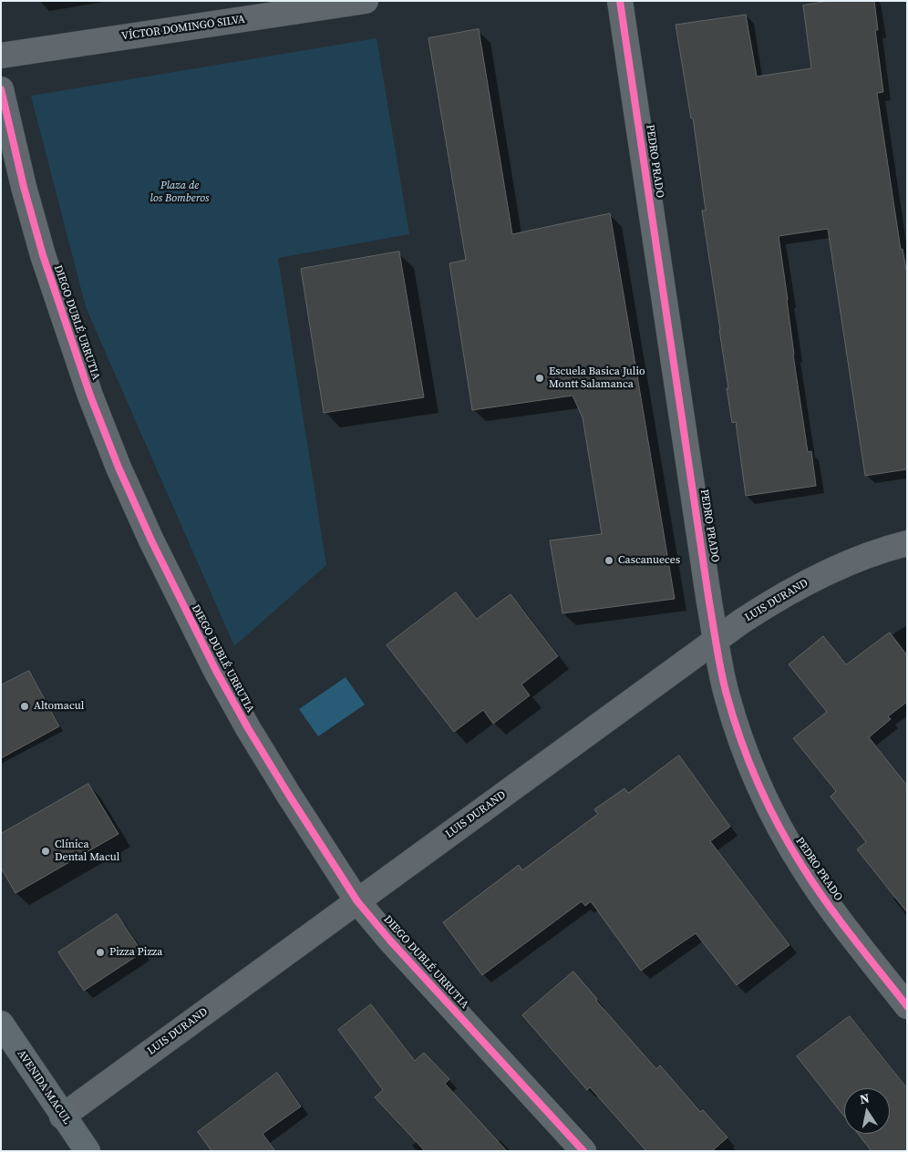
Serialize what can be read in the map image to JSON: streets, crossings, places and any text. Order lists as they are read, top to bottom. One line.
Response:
{"streets":{"main road":["AVENIDA MACUL"],"street":["VÍCTOR DOMINGO SILVA","PEDRO PRADO","DIEGO DUBLÉ URRUTIA","LUIS DURAND"]},"crossings":[["PEDRO PRADO","LUIS DURAND"],["DIEGO DUBLÉ URRUTIA","LUIS DURAND"],["LUIS DURAND","AVENIDA MACUL"]],"parks":["Plaza de los Bomberos"],"places":["Escuela Basica Julio Montt Salamanca","Cascanueces","Altomacul","Clínica Dental Macul","Pizza Pizza"],"north":"top"}
